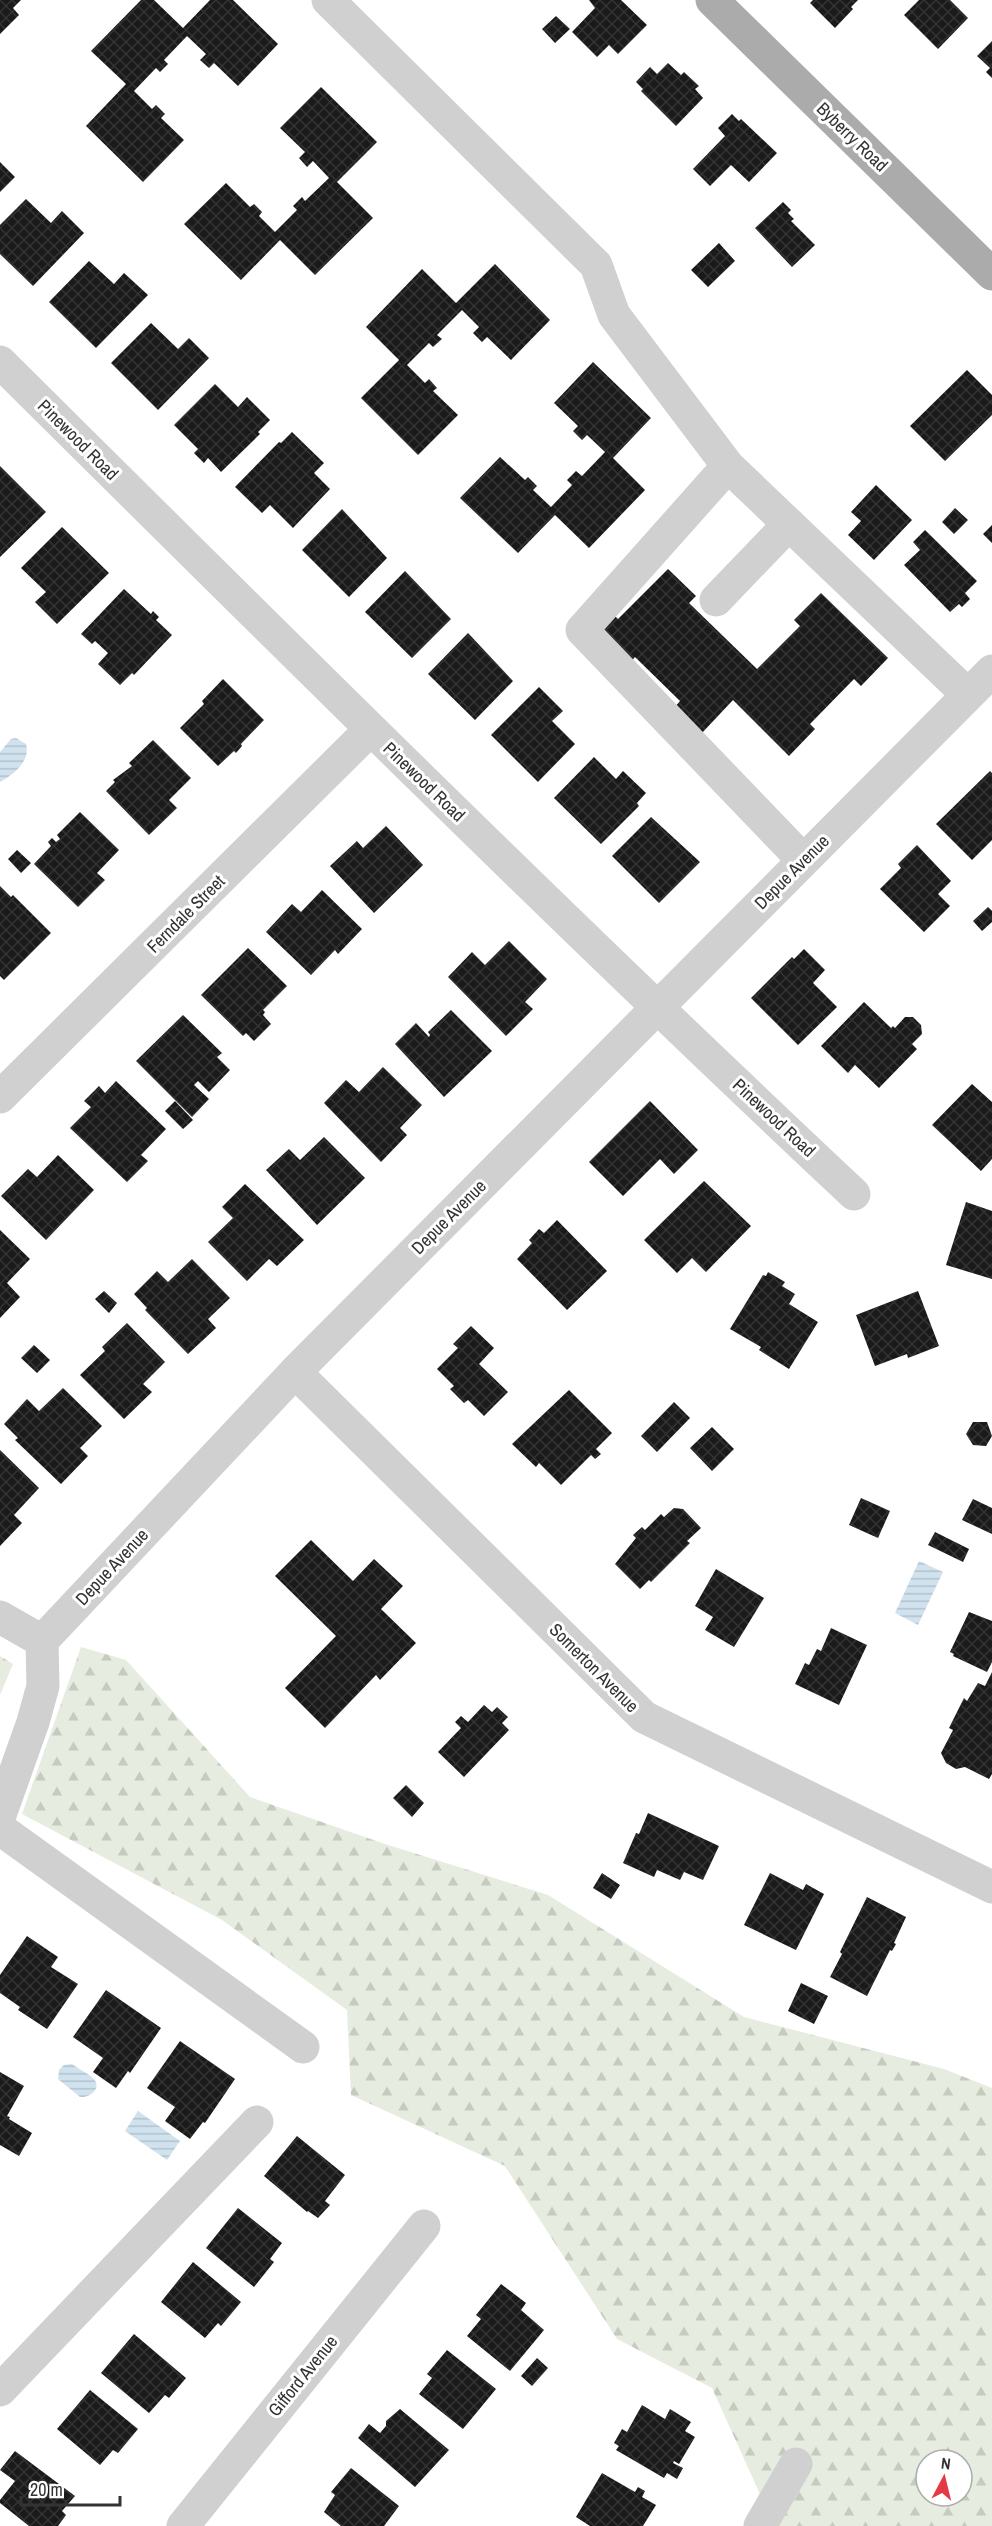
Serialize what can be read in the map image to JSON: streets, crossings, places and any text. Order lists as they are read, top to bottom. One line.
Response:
{"streets":{"main road":["Byberry Road"],"street":["Pinewood Road","Depue Avenue","Ferndale Street","Somerton Avenue","Gifford Avenue"]},"crossings":[["Pinewood Road","Depue Avenue"],["Pinewood Road","Ferndale Street"],["Depue Avenue","Somerton Avenue"]],"scale_bar":"20 m","north":"top"}
